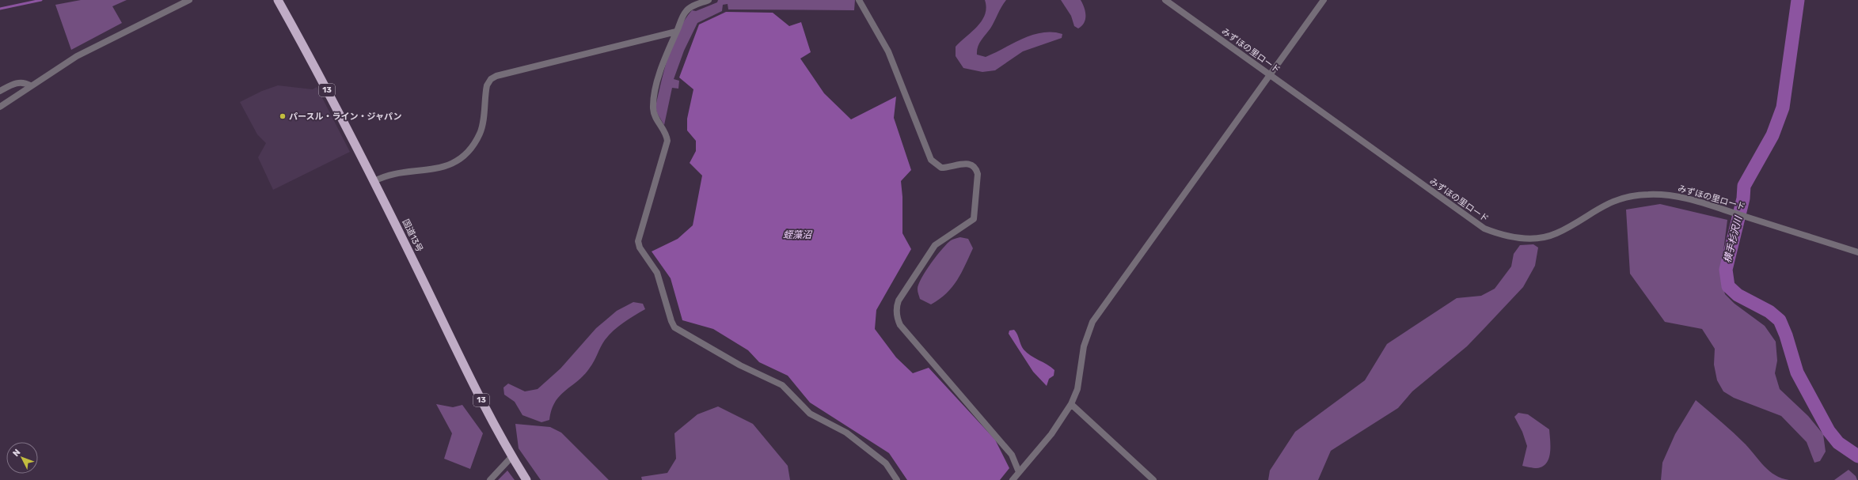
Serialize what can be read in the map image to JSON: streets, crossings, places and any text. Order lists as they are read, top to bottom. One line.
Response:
{"streets":{"highway":["13","国道13号"],"street":["みずほの里ロード"]},"water":["蛭藻沼","横手杉沢川"],"places":["パースル・ライン・ジャパン"],"north":"top left"}
